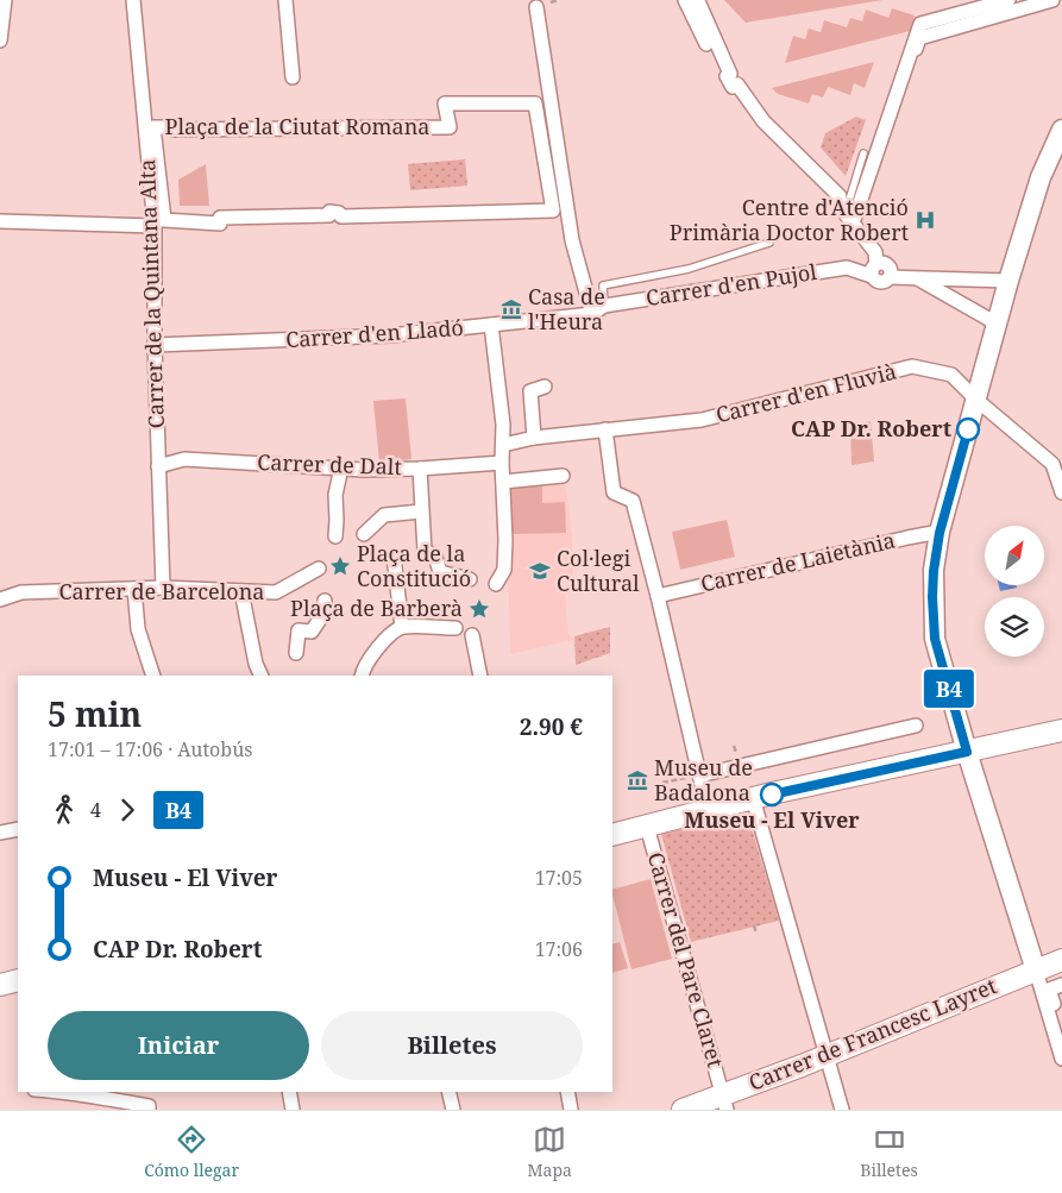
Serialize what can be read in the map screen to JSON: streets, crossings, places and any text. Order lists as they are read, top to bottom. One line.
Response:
{"streets":{"main road":["Carrer de Francesc Layret"],"street":["Plaça de la Ciutat Romana","Carrer d'en Pujol","Carrer de la Quintana Alta","Carrer d'en Lladó","Carrer d'en Fluvià","Carrer de Dalt","Carrer de Laietània","Carrer de Barcelona","Carrer del Pare Claret"]},"crossings":[["Carrer d'en Pujol","Carrer d'en Lladó"],["Carrer de la Quintana Alta","Carrer d'en Lladó"],["Carrer de la Quintana Alta","Carrer de Dalt"],["Carrer de la Quintana Alta","Carrer de Barcelona"],["Carrer del Pare Claret","Carrer de Francesc Layret"]],"places":{"hospital":["Centre d'Atenció Primària Doctor Robert"],"museum":["Casa de l'Heura","Museu de Badalona"],"other":["CAP Dr. Robert","Museu - El Viver"],"place":["Plaça de la Constitució","Plaça de Barberà"],"school or university":["Col·legi Cultural"]},"lines":["bus line B4"],"north":"top right","page":{"on_map":"B4","heading":["5 min","17:01 – 17:06 · Autobús","2.90 €"],"legs":["4","B4"],"list":[{"name":"Museu - El Viver","value":"17:05"},{"name":"CAP Dr. Robert","value":"17:06"}],"buttons":["Iniciar","Billetes"],"tabs":["Cómo llegar","Mapa","Billetes"]}}
